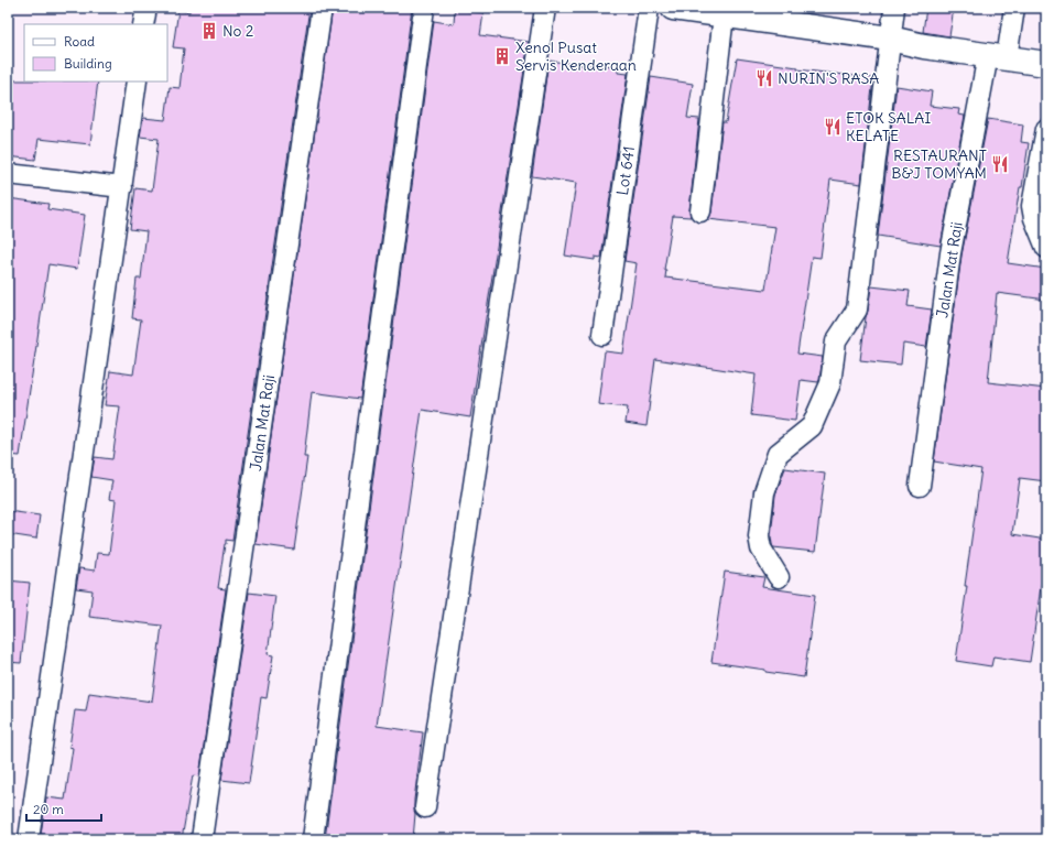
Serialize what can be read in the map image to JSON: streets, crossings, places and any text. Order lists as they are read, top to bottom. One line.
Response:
{"streets":{"street":["Lot 641","Jalan Mat Raji"]},"places":{"building":["No 2","Xenol Pusat Servis Kenderaan"],"restaurant":["NURIN'S RASA","ETOK SALAI KELATE","RESTAURANT B&J TOMYAM"]},"legend":["Road","Building"],"scale_bar":"20 m"}
